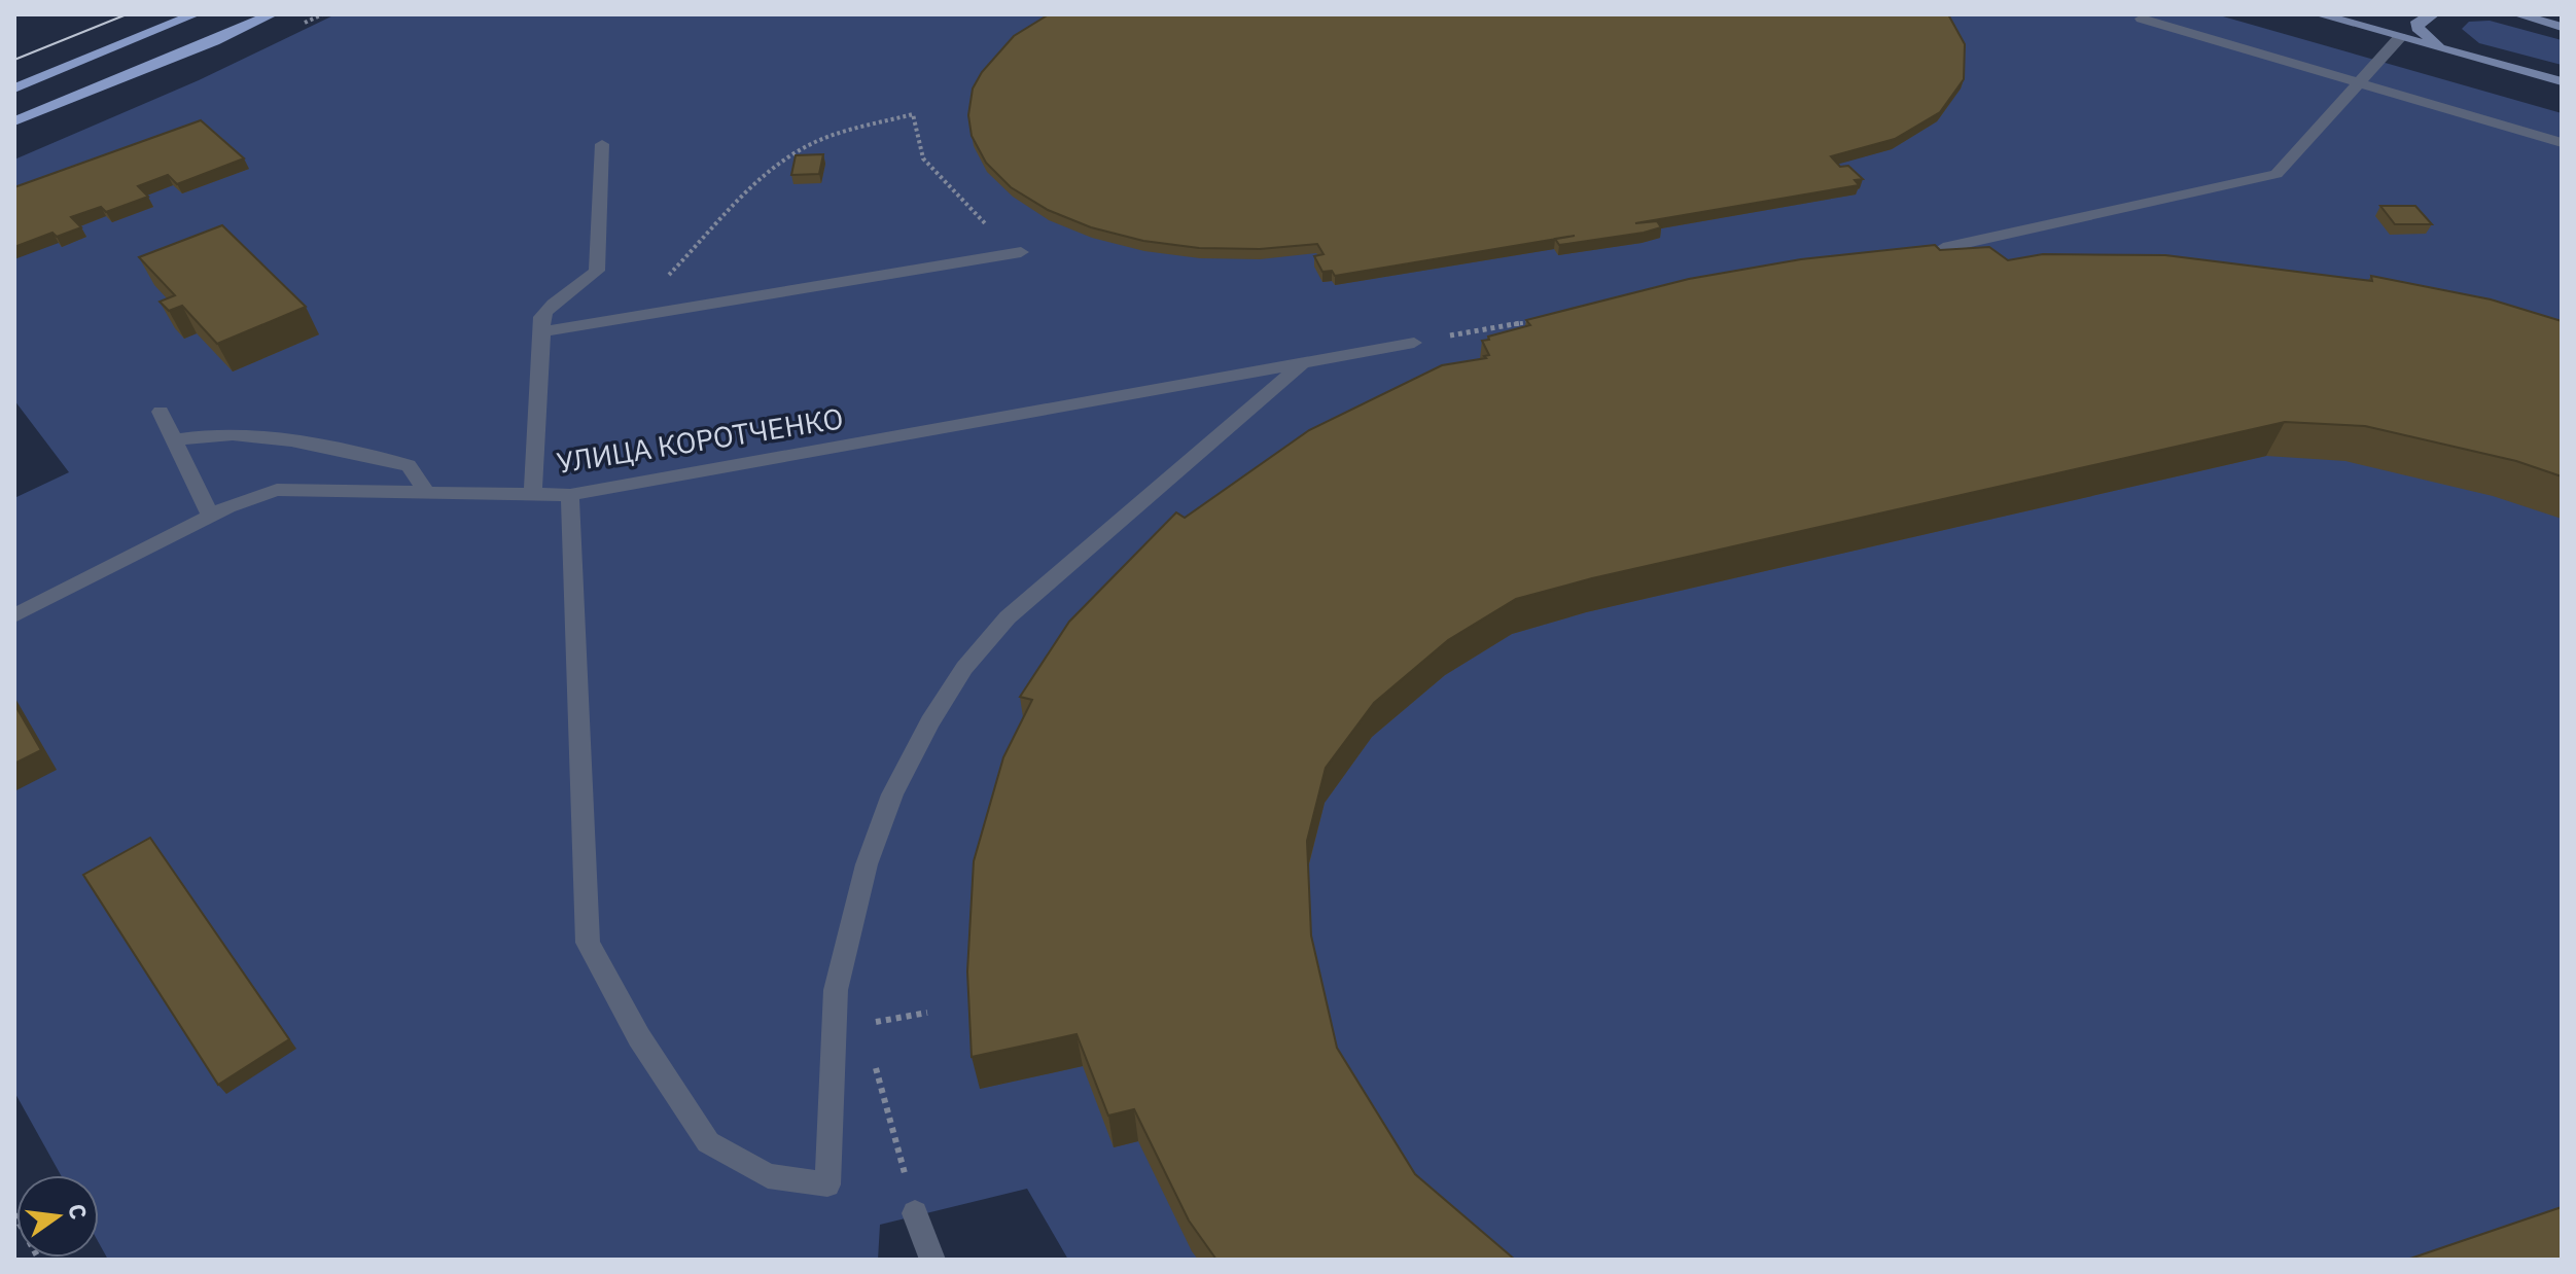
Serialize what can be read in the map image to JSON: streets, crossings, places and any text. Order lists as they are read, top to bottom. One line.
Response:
{"streets":{"lane":["УЛИЦА КОРОТЧЕНКО"]},"north":"right"}
